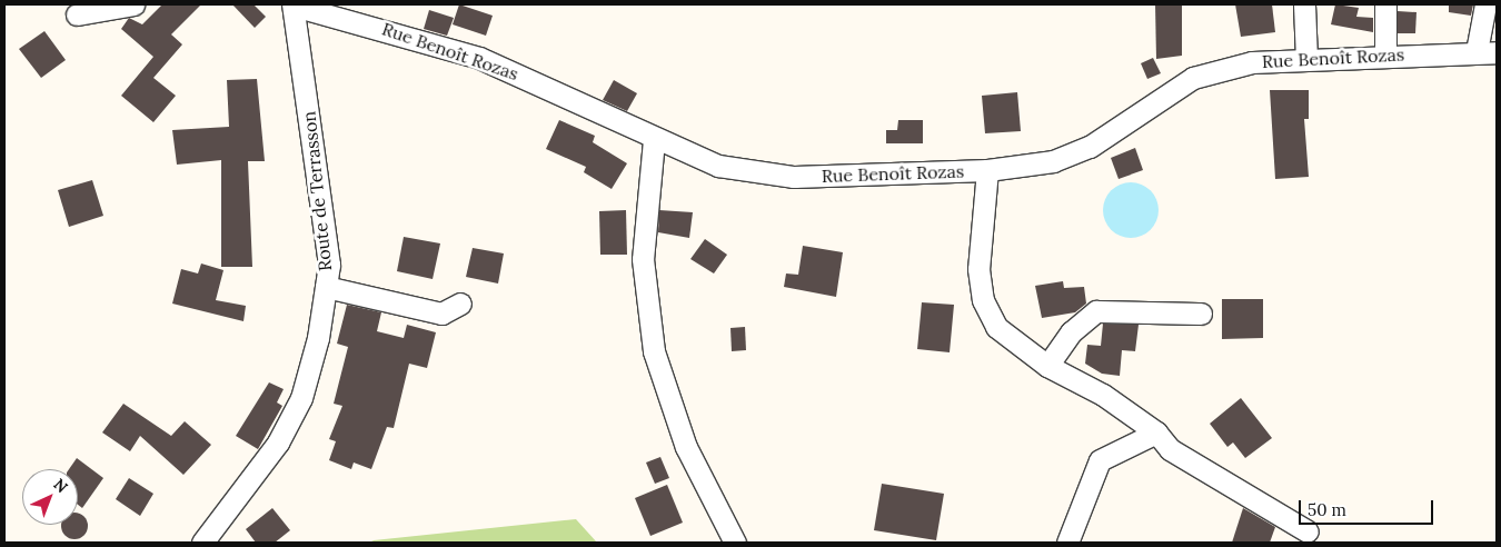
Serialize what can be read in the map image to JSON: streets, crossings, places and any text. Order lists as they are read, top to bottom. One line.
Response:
{"streets":{"street":["Rue Benoît Rozas","Route de Terrasson"]},"crossings":[["Rue Benoît Rozas","Route de Terrasson"]],"scale_bar":"50 m","north":"top right"}
